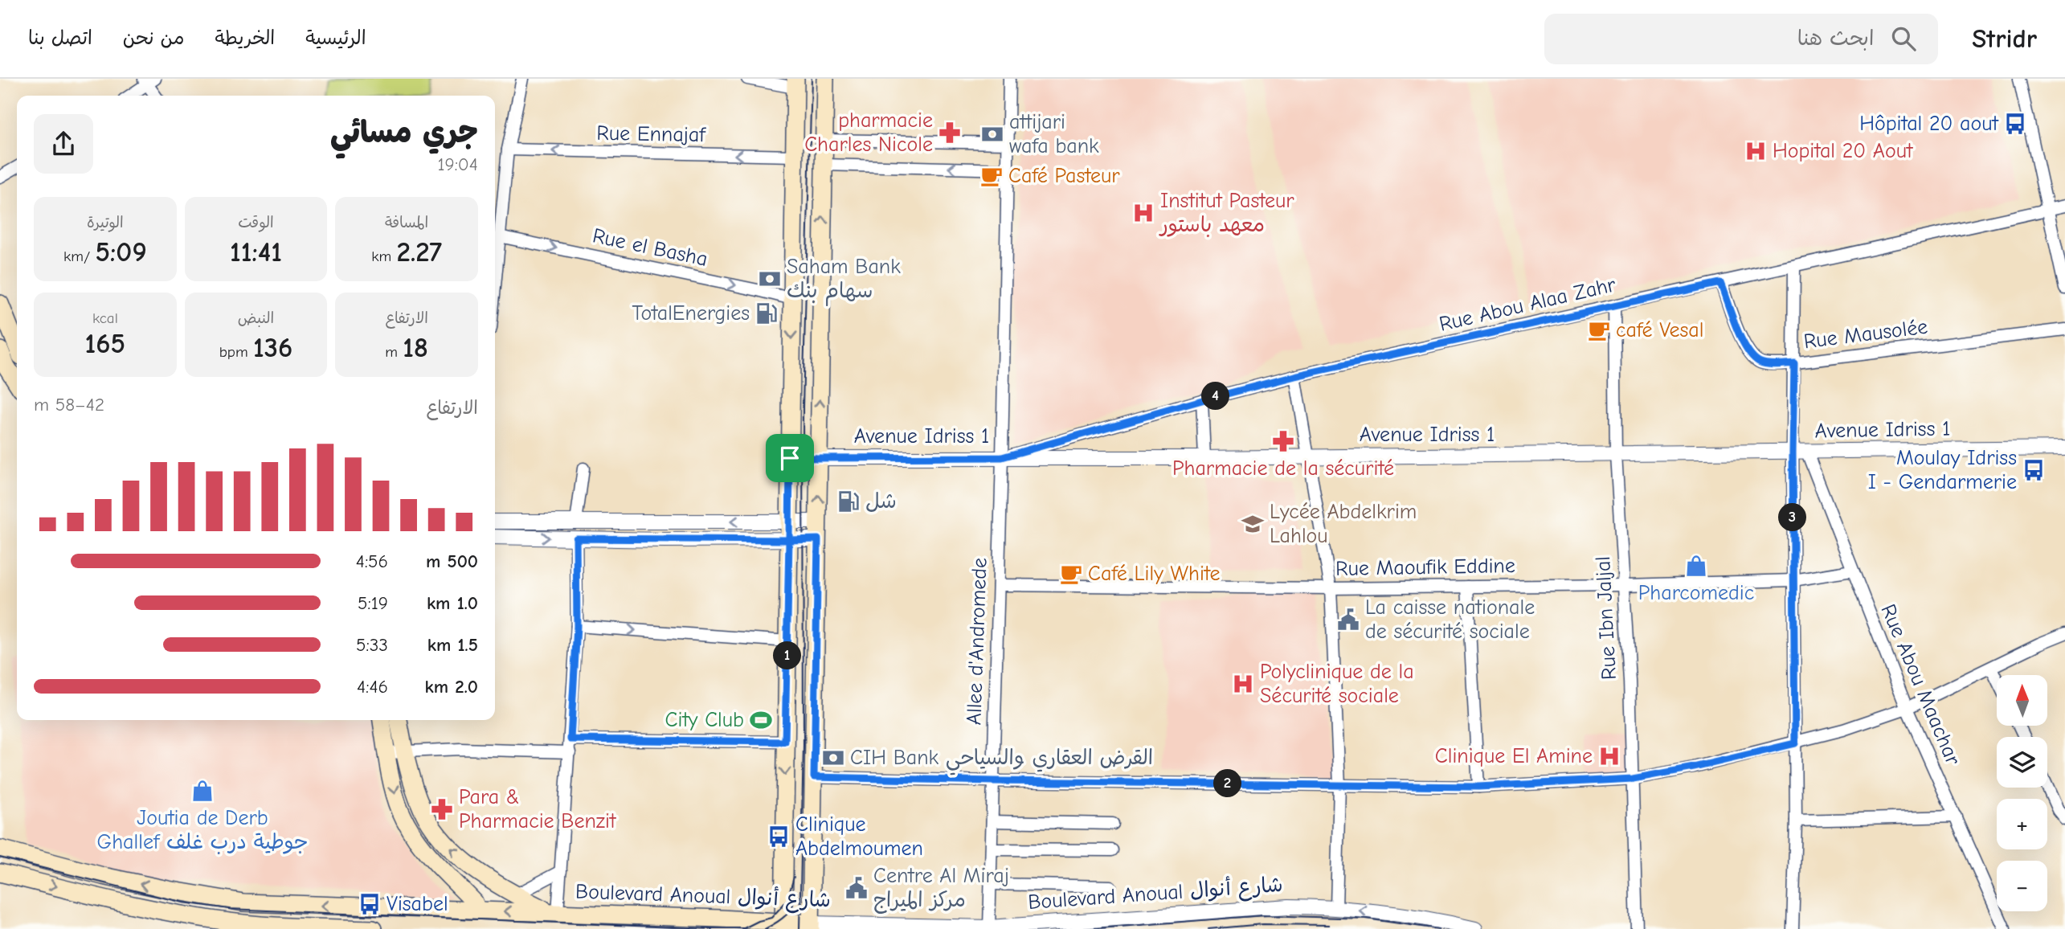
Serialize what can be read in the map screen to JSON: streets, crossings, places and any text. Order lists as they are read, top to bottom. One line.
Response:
{"streets":{"main road":["Boulevard Anoual شارع أنوال"],"street":["Rue Ennajaf","Rue el Basha","Rue Abou Alaa Zahr","Rue Mausolée","Avenue Idriss 1","Rue Maoufik Eddine","Rue Ibn Jaljal","Allee d'Andromede","Rue Abou Maachar"]},"crossings":[["Rue Abou Alaa Zahr","Rue Mausolée"],["Rue Abou Alaa Zahr","Avenue Idriss 1"],["Rue Abou Alaa Zahr","Rue Ibn Jaljal"],["Rue Abou Alaa Zahr","Allee d'Andromede"],["Avenue Idriss 1","Rue Ibn Jaljal"],["Avenue Idriss 1","Allee d'Andromede"],["Avenue Idriss 1","Rue Abou Maachar"],["Rue Maoufik Eddine","Rue Ibn Jaljal"],["Rue Maoufik Eddine","Allee d'Andromede"],["Rue Maoufik Eddine","Rue Abou Maachar"],["Allee d'Andromede","Boulevard Anoual شارع أنوال"]],"one_way":["Rue Ennajaf","Rue el Basha"],"places":{"bus stop":["Hôpital 20 aout","Moulay Idriss I - Gendarmerie","Clinique Abdelmoumen","Visabel"],"pharmacy":["pharmacie Charles Nicole","Pharmacie de la sécurité","Para & Pharmacie Benzit"],"bank":["attijari wafa bank","Saham Bank سهام بنك","CIH Bank القرض العقاري والسياحي"],"hospital":["Hopital 20 Aout","Institut Pasteur معهد باستور","Polyclinique de la Sécurité sociale","Clinique El Amine"],"cafe":["Café Pasteur","café Vesal","Café Lily White"],"fuel station":["TotalEnergies","شل"],"school or university":["Lycée Abdelkrim Lahlou"],"shop":["Pharcomedic","Joutia de Derb Ghallef جوطية درب غلف"],"public building":["La caisse nationale de sécurité sociale","Centre Al Miraj مركز الميراج"],"sports":["City Club"]},"north":"top","page":{"header":"Stridr","search":"ابحث هنا","nav":["الرئيسية","الخريطة","من نحن","اتصل بنا"],"heading":["جري مسائي","19:04"],"stats":[["المسافة","2.27 km"],["الوقت","11:41"],["الوتيرة","5:09 /km"],["الارتفاع","18 m"],["النبض","136 bpm"],["kcal","165"]],"pins":["4","3","1","2"],"chart":["الارتفاع","42–58 m"],"list":[{"name":"500 m","note":"4:56"},{"name":"1.0 km","note":"5:19"},{"name":"1.5 km","note":"5:33"},{"name":"2.0 km","note":"4:46"}],"map_buttons":["+","−"]}}
